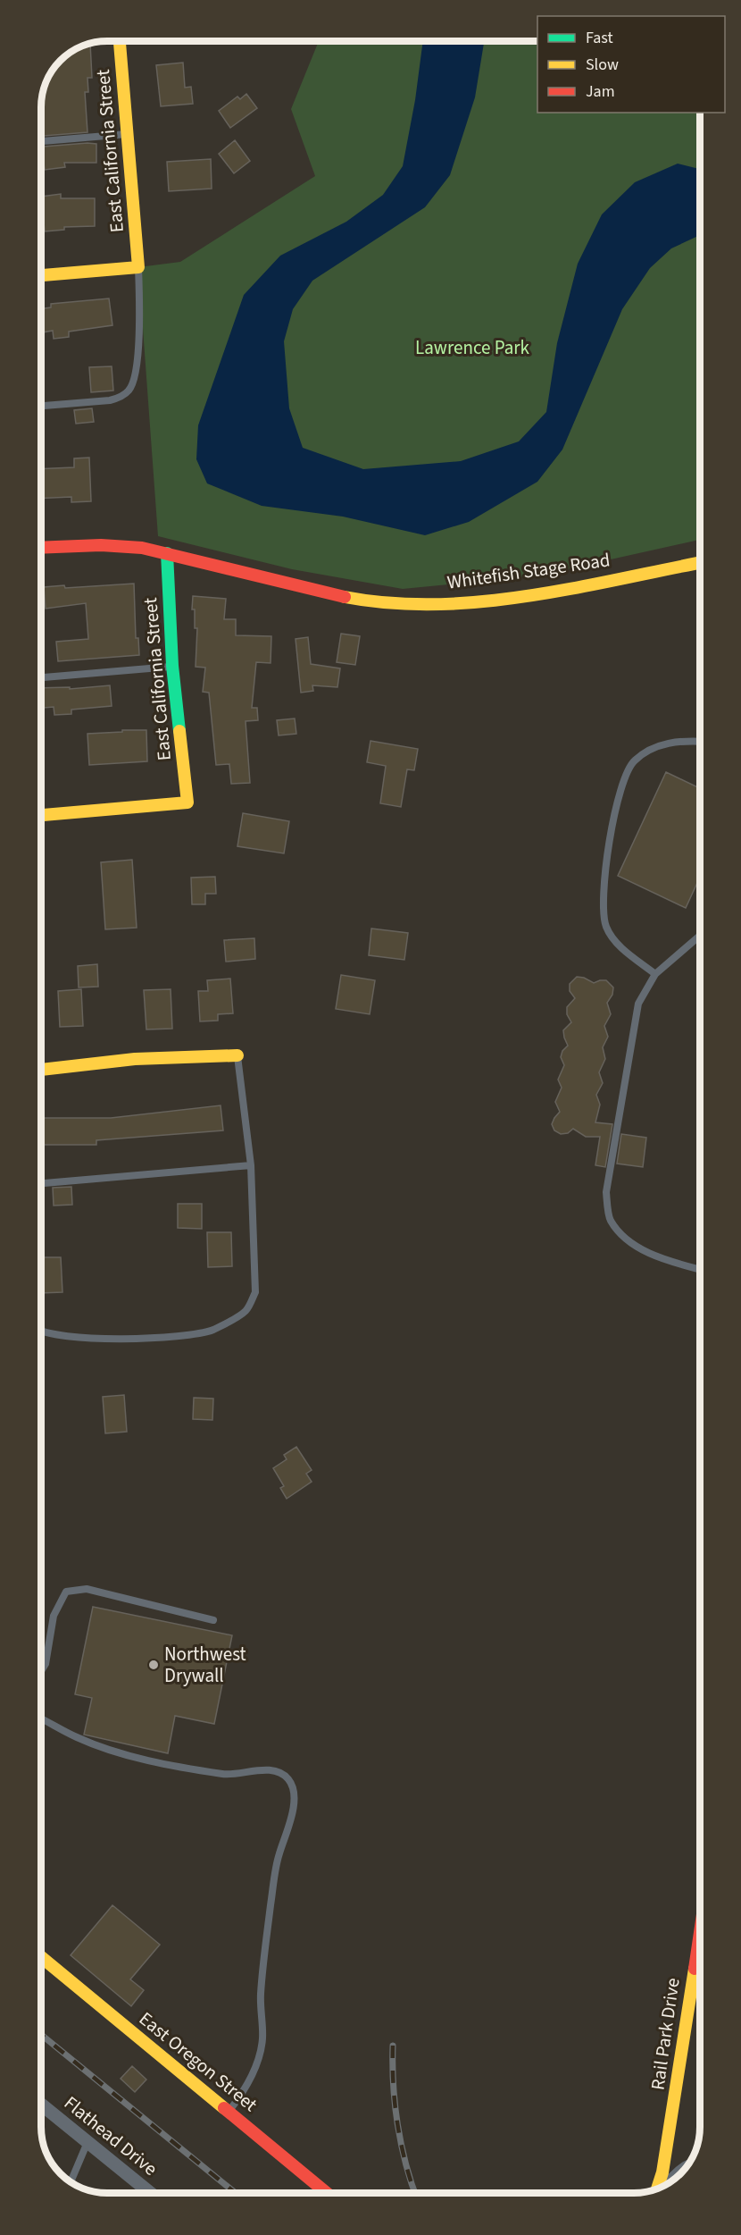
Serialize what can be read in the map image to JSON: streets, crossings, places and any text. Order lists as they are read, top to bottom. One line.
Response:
{"streets":{"street":["East California Street","Whitefish Stage Road","Rail Park Drive","East Oregon Street","Flathead Drive"]},"crossings":[["East California Street","Whitefish Stage Road"]],"parks":["Lawrence Park"],"places":["Northwest Drywall"],"legend":["Fast","Slow","Jam"]}
